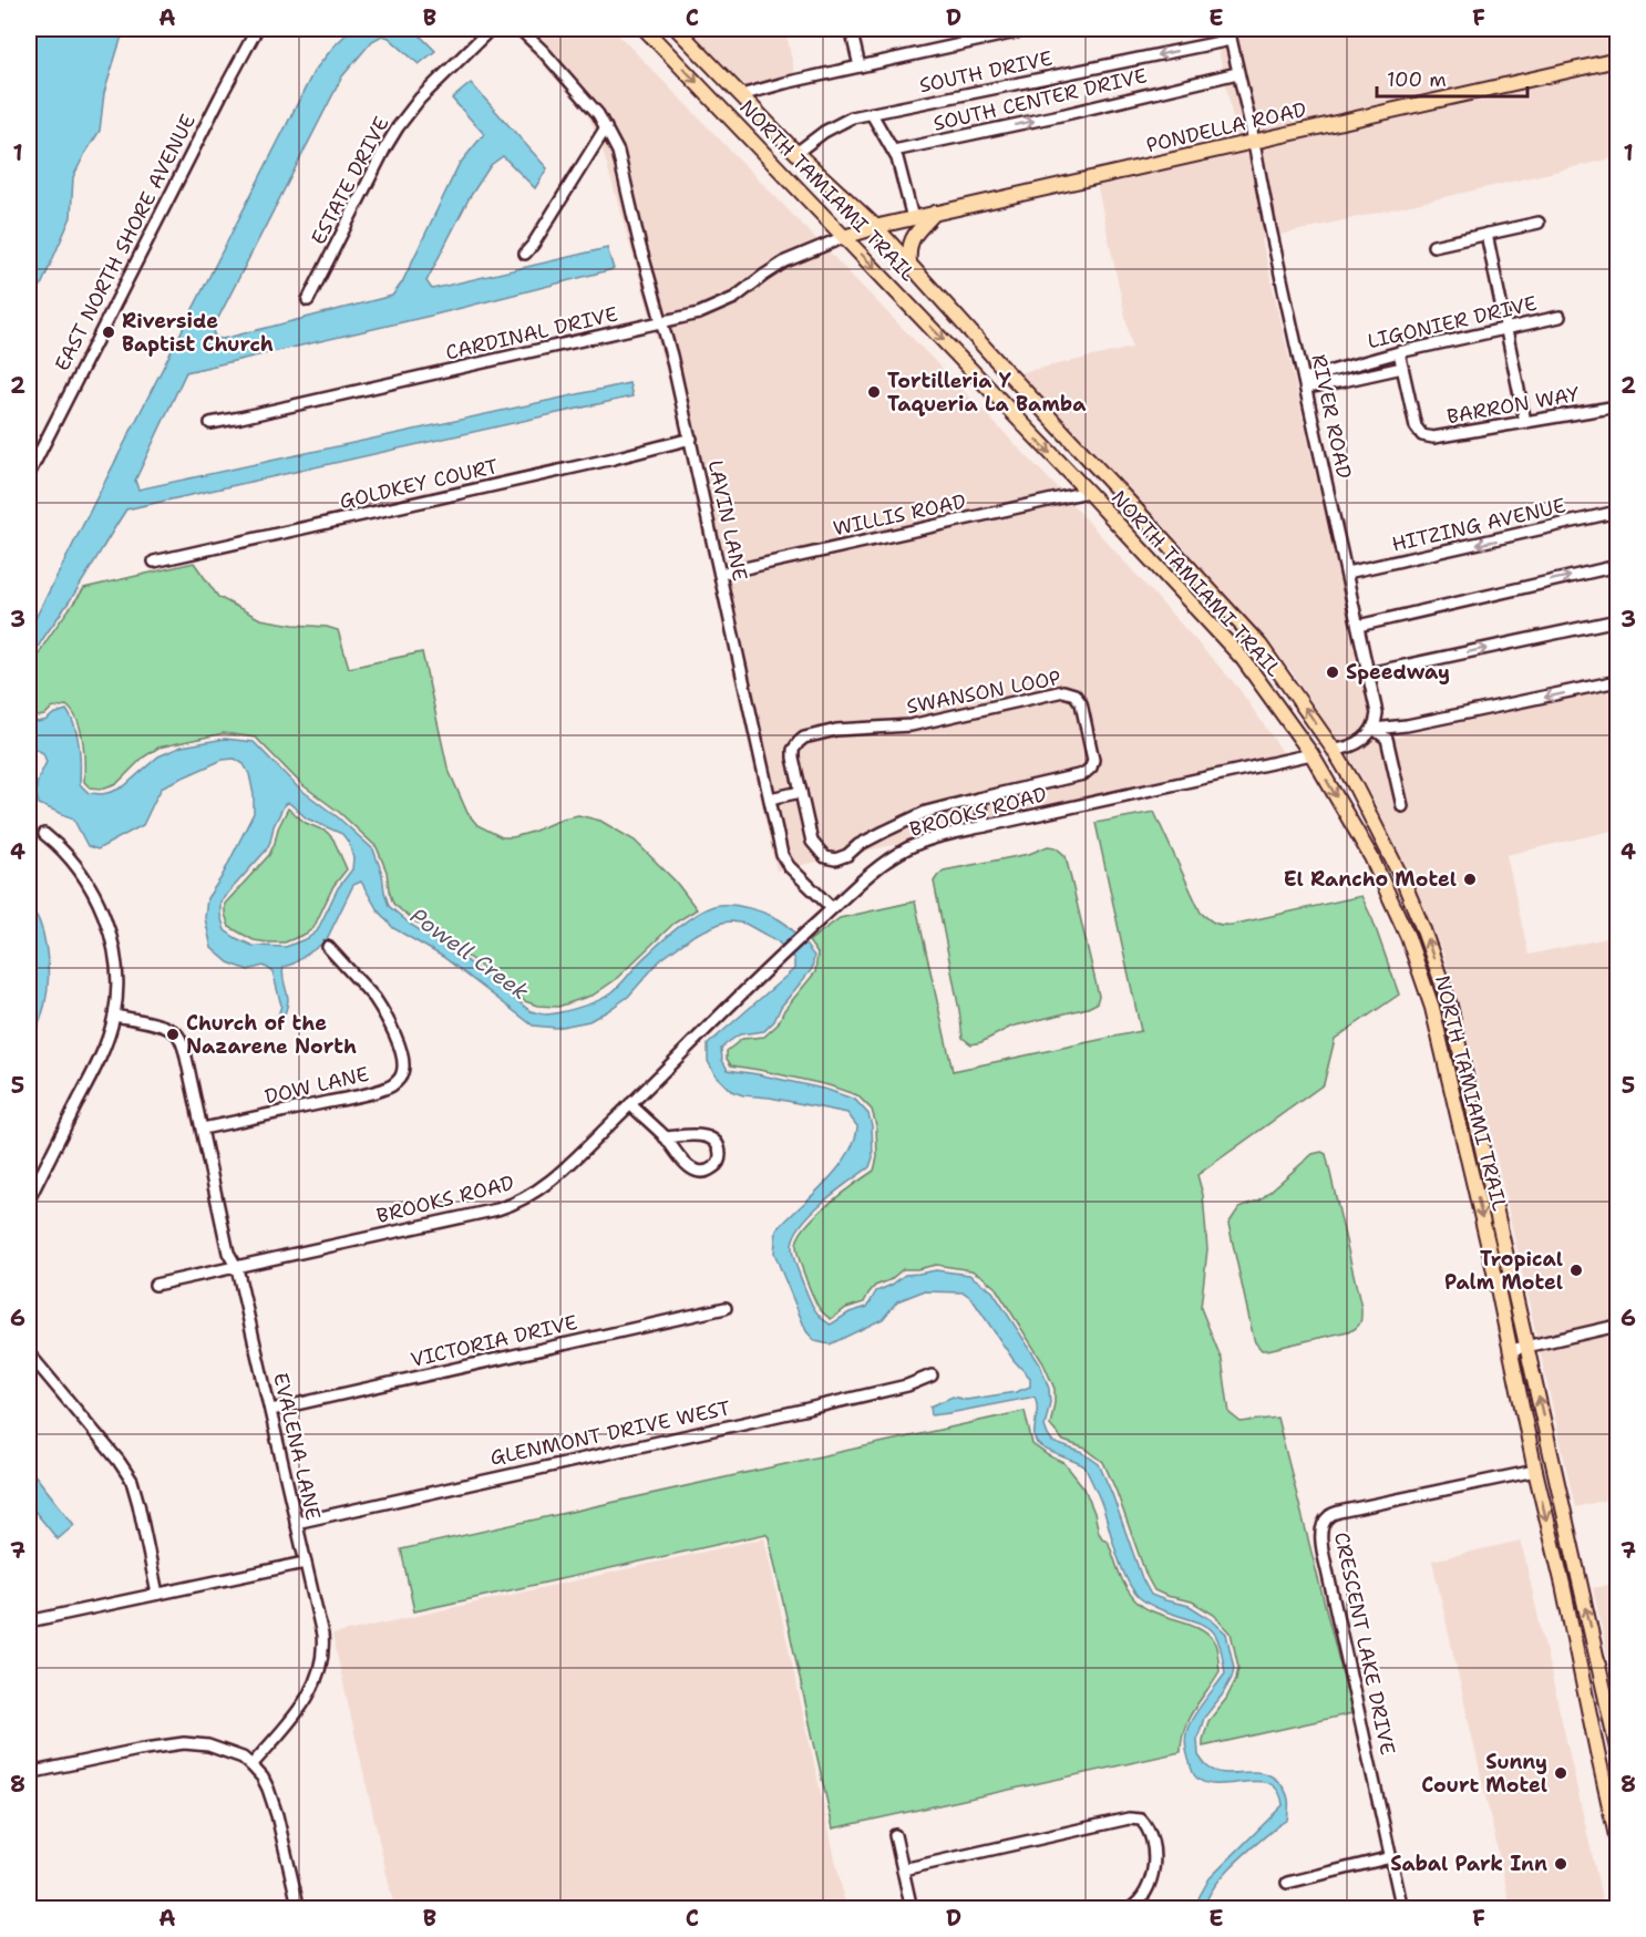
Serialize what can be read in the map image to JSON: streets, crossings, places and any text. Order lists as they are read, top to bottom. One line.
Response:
{"streets":{"main road":["PONDELLA ROAD","NORTH TAMIAMI TRAIL"],"street":["SOUTH DRIVE","SOUTH CENTER DRIVE","ESTATE DRIVE","EAST NORTH SHORE AVENUE","LIGONIER DRIVE","CARDINAL DRIVE","BARRON WAY","RIVER ROAD","GOLDKEY COURT","WILLIS ROAD","LAVIN LANE","HITZING AVENUE","SWANSON LOOP","BROOKS ROAD","DOW LANE","VICTORIA DRIVE","GLENMONT DRIVE WEST","EVALENA LANE","CRESCENT LAKE DRIVE"]},"crossings":[["SOUTH DRIVE","NORTH TAMIAMI TRAIL"],["SOUTH DRIVE","RIVER ROAD"],["SOUTH CENTER DRIVE","RIVER ROAD"],["PONDELLA ROAD","NORTH TAMIAMI TRAIL"],["PONDELLA ROAD","CARDINAL DRIVE"],["PONDELLA ROAD","RIVER ROAD"],["NORTH TAMIAMI TRAIL","CARDINAL DRIVE"],["NORTH TAMIAMI TRAIL","WILLIS ROAD"],["NORTH TAMIAMI TRAIL","BROOKS ROAD"],["NORTH TAMIAMI TRAIL","CRESCENT LAKE DRIVE"],["LIGONIER DRIVE","BARRON WAY"],["LIGONIER DRIVE","RIVER ROAD"],["CARDINAL DRIVE","LAVIN LANE"],["RIVER ROAD","HITZING AVENUE"],["GOLDKEY COURT","LAVIN LANE"],["WILLIS ROAD","LAVIN LANE"],["LAVIN LANE","BROOKS ROAD"],["BROOKS ROAD","EVALENA LANE"],["DOW LANE","EVALENA LANE"],["VICTORIA DRIVE","EVALENA LANE"],["GLENMONT DRIVE WEST","EVALENA LANE"]],"one_way":["SOUTH CENTER DRIVE"],"water":["Powell Creek"],"places":["Riverside Baptist Church","Tortilleria Y Taqueria La Bamba","Speedway","El Rancho Motel","Church of the Nazarene North","Tropical Palm Motel","Sunny Court Motel","Sabal Park Inn"],"scale_bar":"100 m","grid":{"columns":["A","B","C","D","E","F"],"rows":["1","2","3","4","5","6","7","8"]}}
